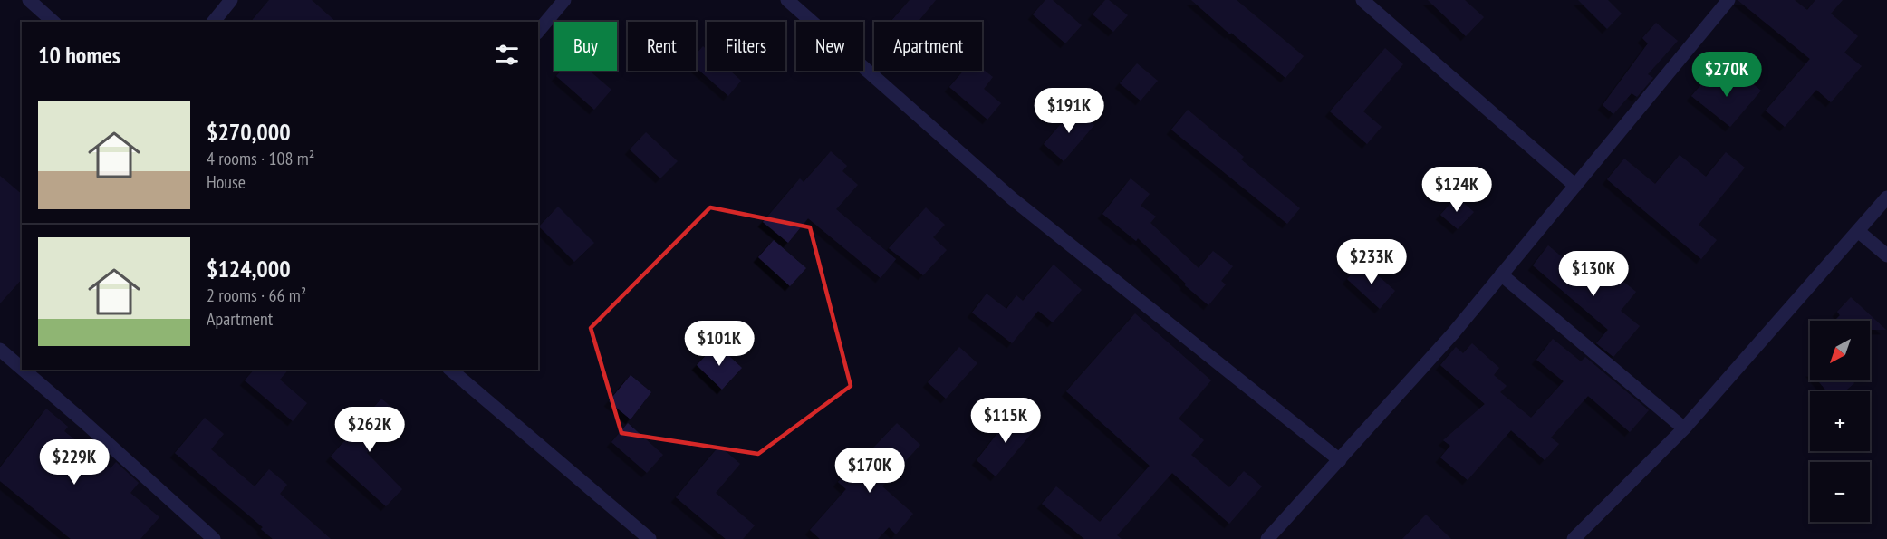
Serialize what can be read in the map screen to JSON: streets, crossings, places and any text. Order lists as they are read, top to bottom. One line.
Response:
{"north":"bottom left","page":{"chip":["Buy","Rent","Filters","New","Apartment"],"heading":"10 homes","price":["$270K","$191K","$124K","$233K","$130K","$101K","$115K","$262K","$229K","$170K"],"list":[{"name":"$270,000","note":"4 rooms · 108 m² · House"},{"name":"$124,000","note":"2 rooms · 66 m² · Apartment"}],"map_buttons":["+","−"]}}
